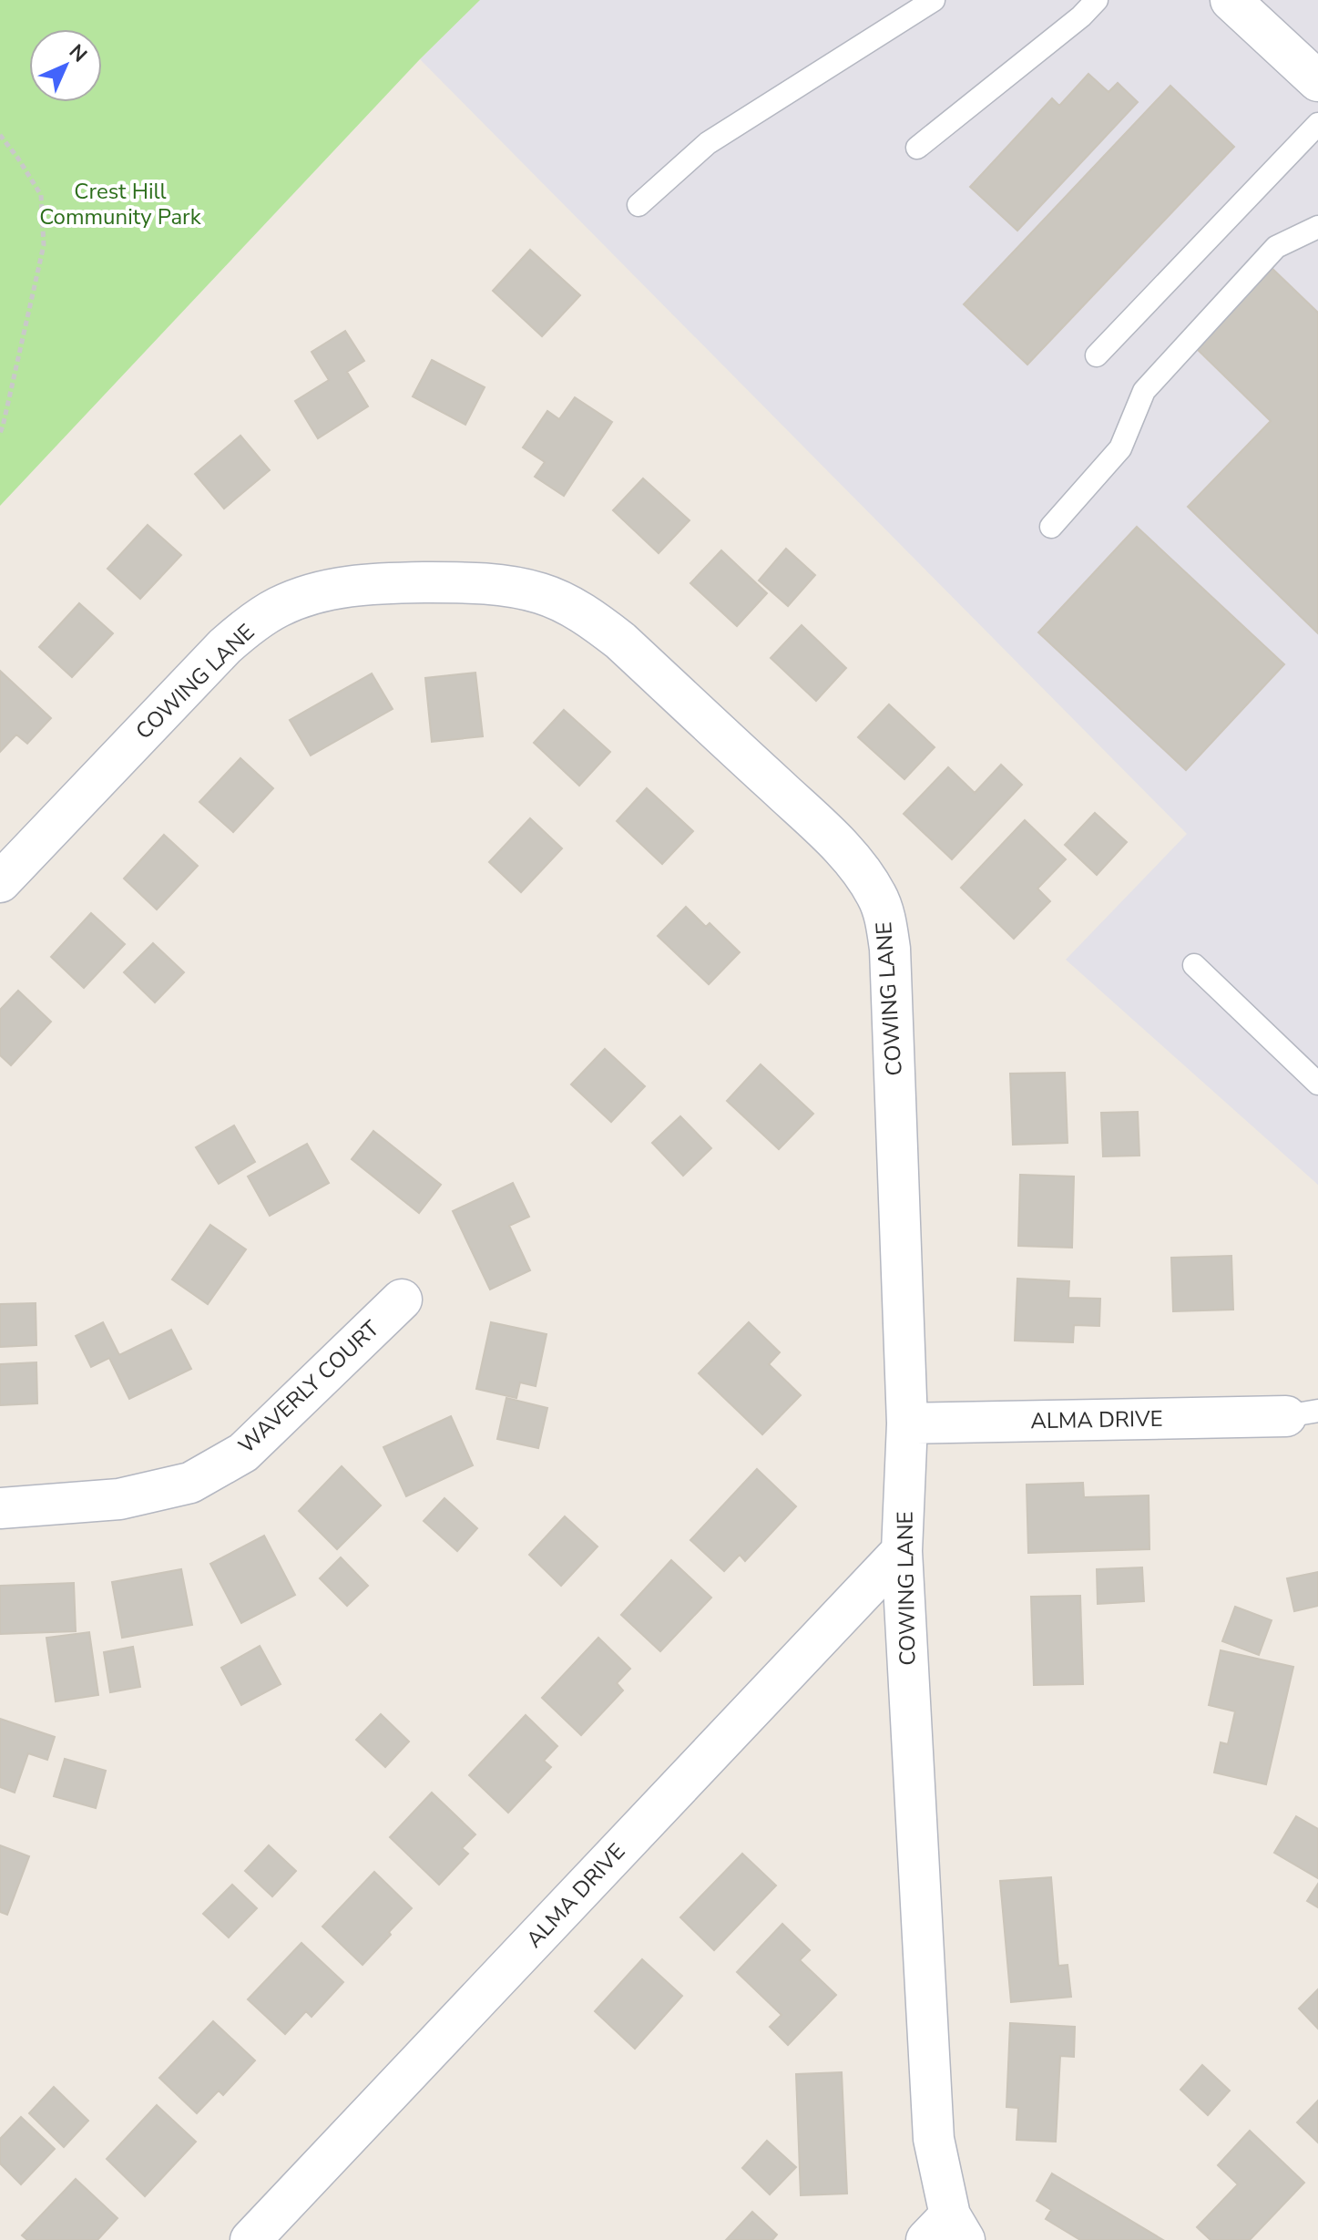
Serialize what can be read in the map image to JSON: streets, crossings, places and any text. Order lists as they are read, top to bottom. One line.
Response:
{"streets":{"street":["COWING LANE","WAVERLY COURT","ALMA DRIVE"]},"crossings":[["COWING LANE","ALMA DRIVE"]],"parks":["Crest Hill Community Park"],"north":"top right"}
